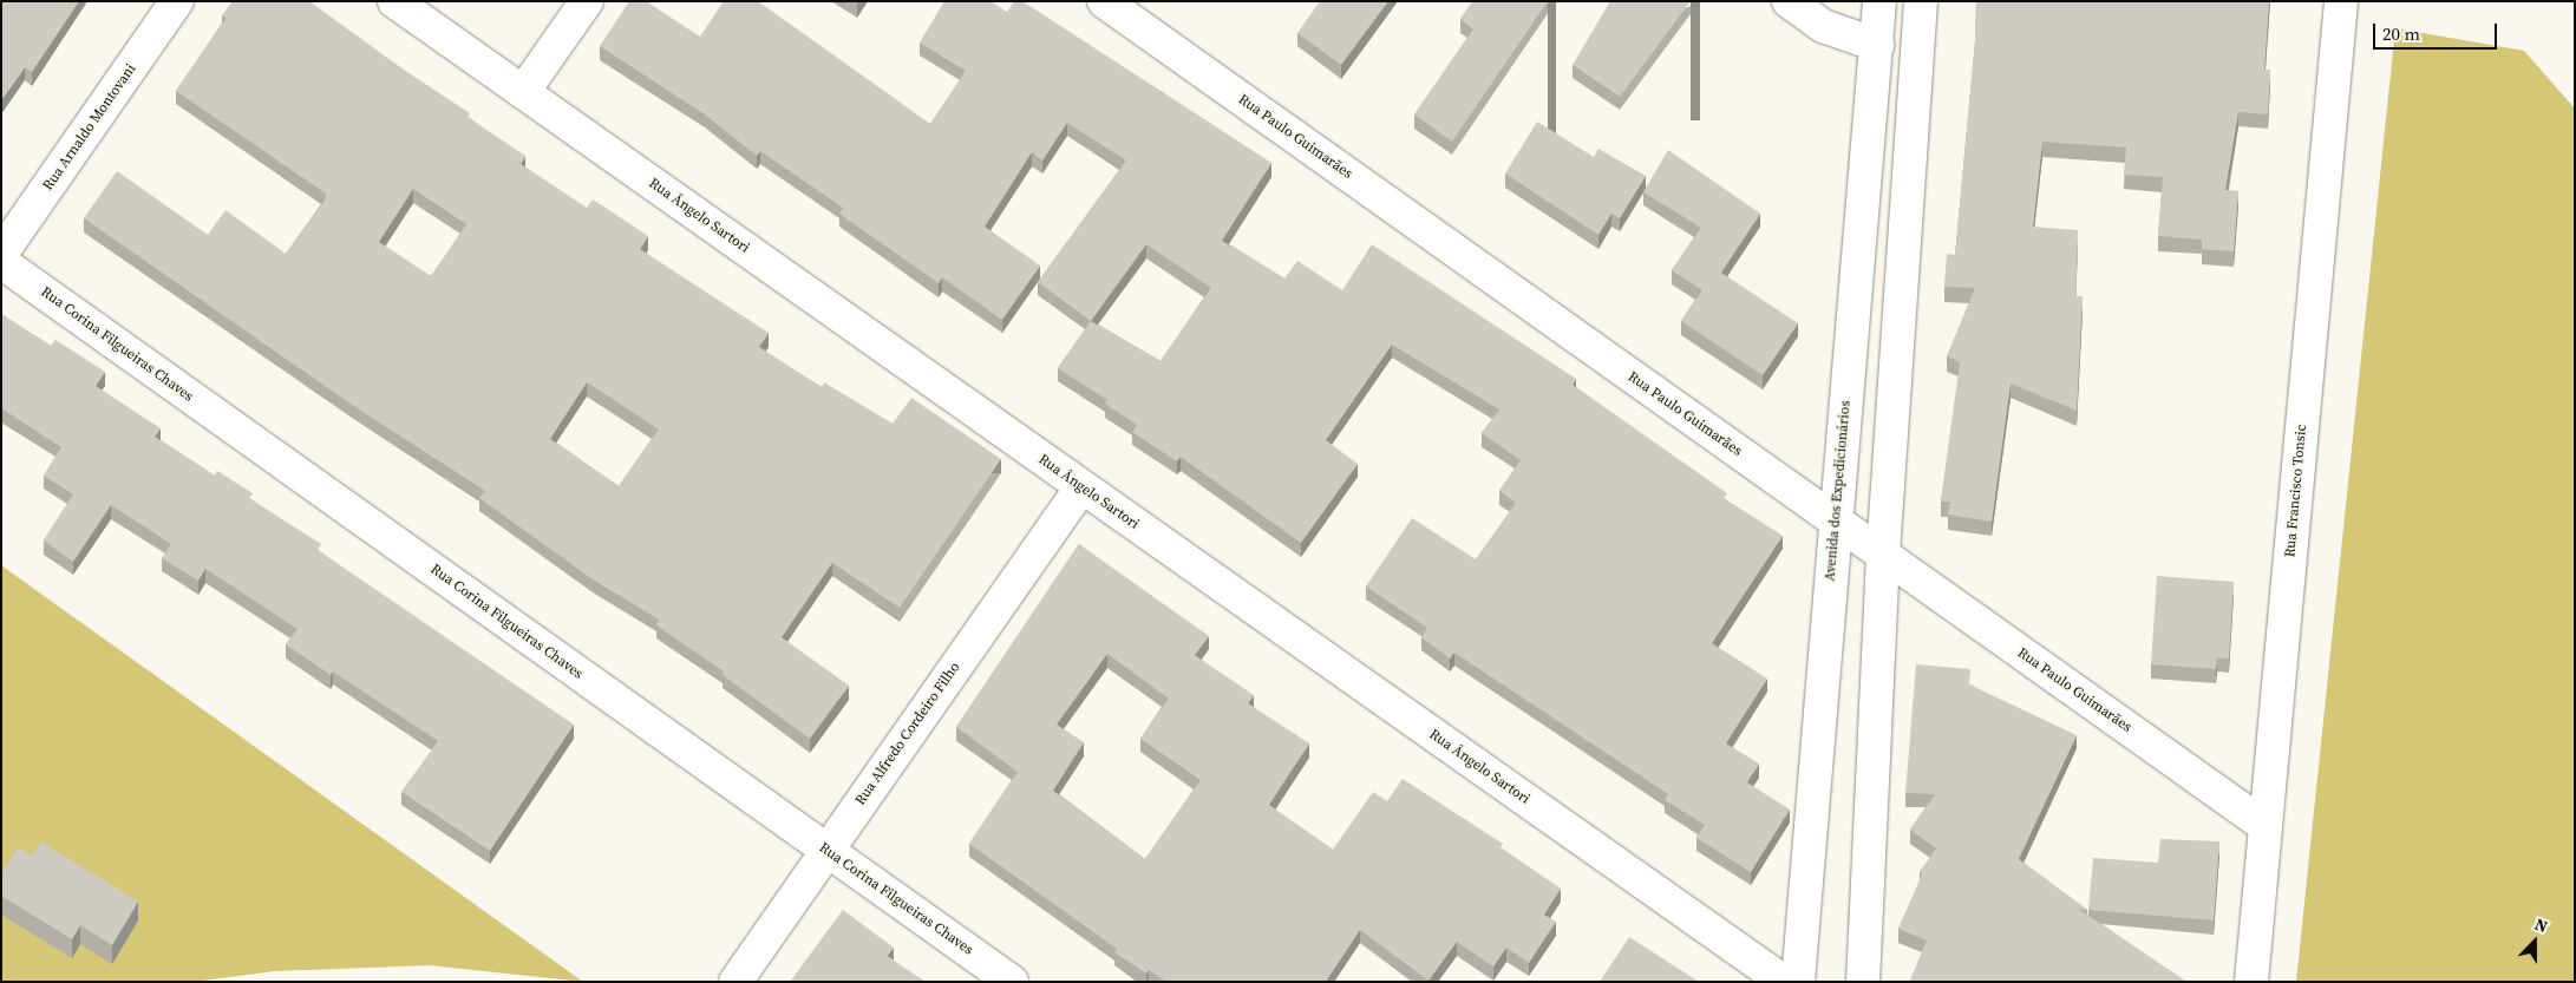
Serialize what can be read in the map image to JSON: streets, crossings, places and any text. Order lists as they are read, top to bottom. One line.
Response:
{"streets":{"street":["Rua Arnaldo Montovani","Rua Paulo Guimarães","Rua Ângelo Sartori","Rua Corina Filgueiras Chaves","Avenida dos Expedicionários","Rua Francisco Tonsic","Rua Alfredo Cordeiro Filho"]},"crossings":[["Rua Paulo Guimarães","Avenida dos Expedicionários"],["Rua Paulo Guimarães","Rua Francisco Tonsic"],["Rua Ângelo Sartori","Rua Alfredo Cordeiro Filho"],["Rua Corina Filgueiras Chaves","Rua Alfredo Cordeiro Filho"]],"scale_bar":"20 m","north":"top"}
